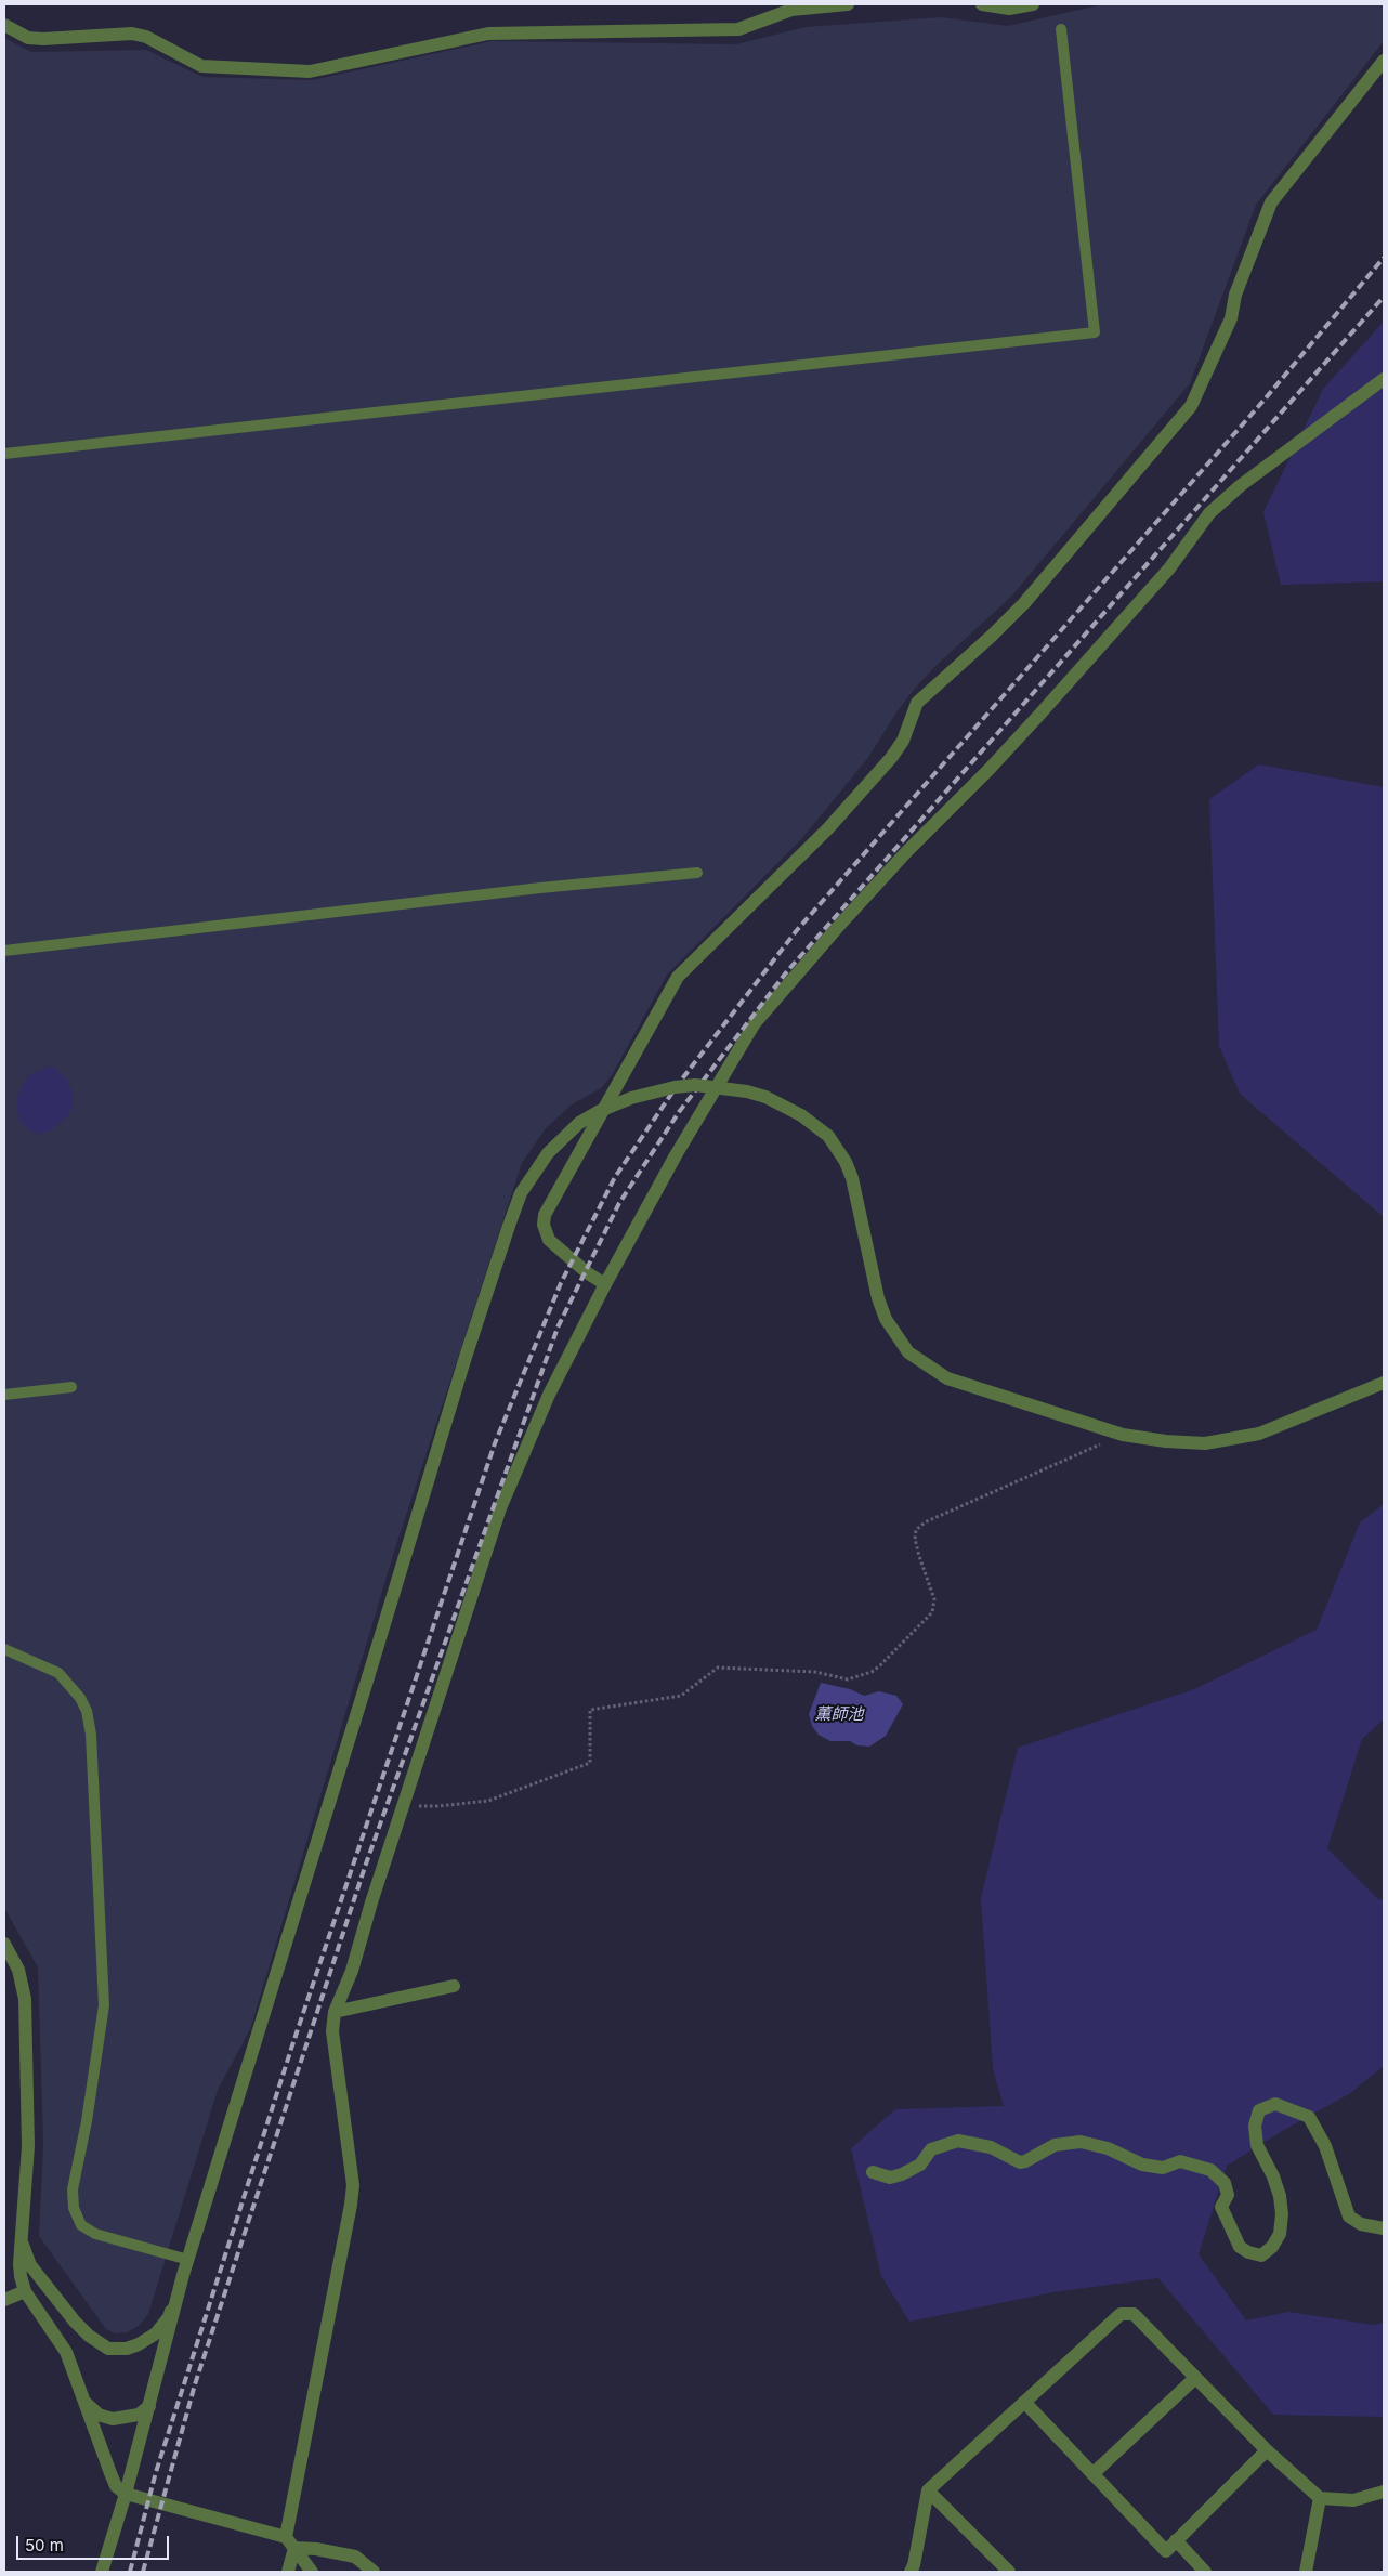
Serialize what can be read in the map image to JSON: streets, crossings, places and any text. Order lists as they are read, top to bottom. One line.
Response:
{"water":["薫師池"],"scale_bar":"50 m"}
